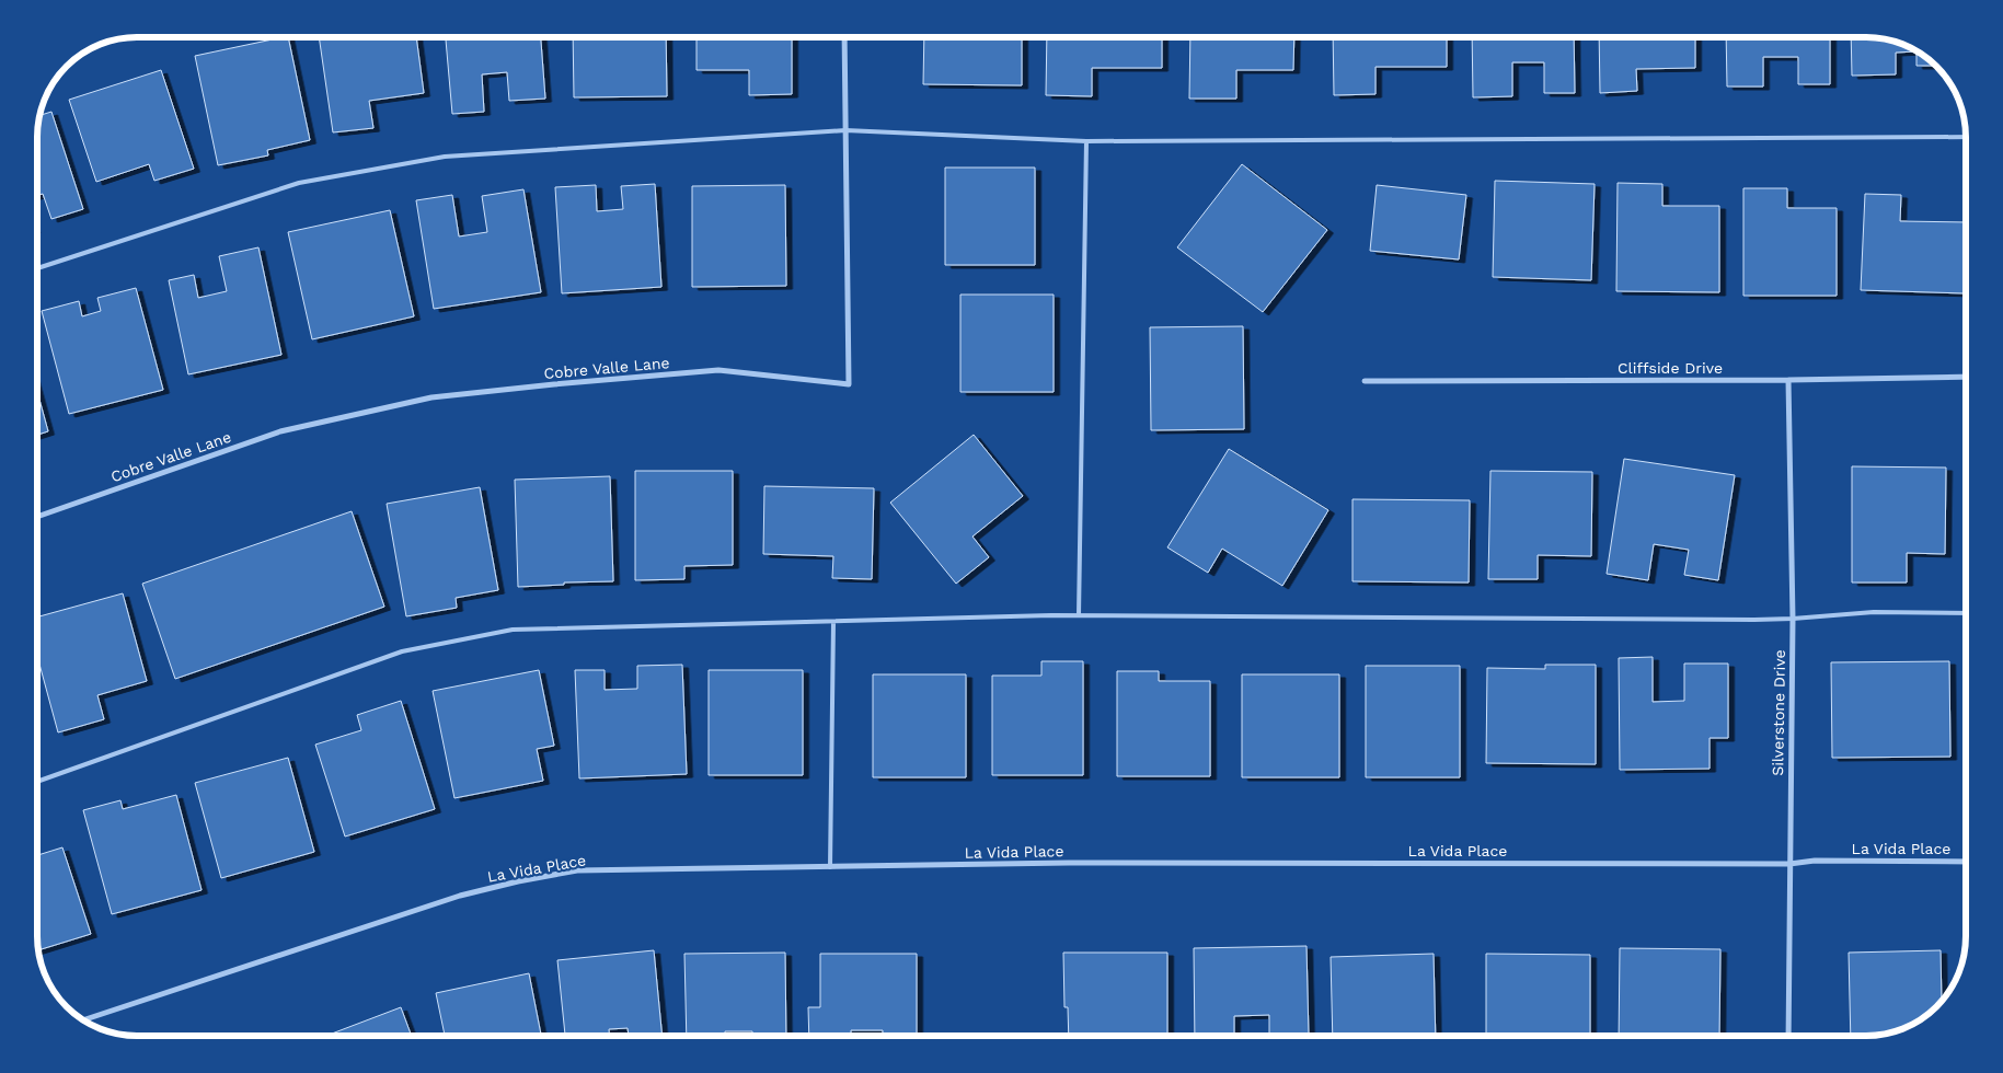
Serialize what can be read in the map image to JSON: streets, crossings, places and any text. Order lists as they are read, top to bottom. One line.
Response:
{"streets":{"street":["Cobre Valle Lane","Cliffside Drive","Silverstone Drive","La Vida Place"]},"crossings":[["Cliffside Drive","Silverstone Drive"],["Silverstone Drive","La Vida Place"]]}
